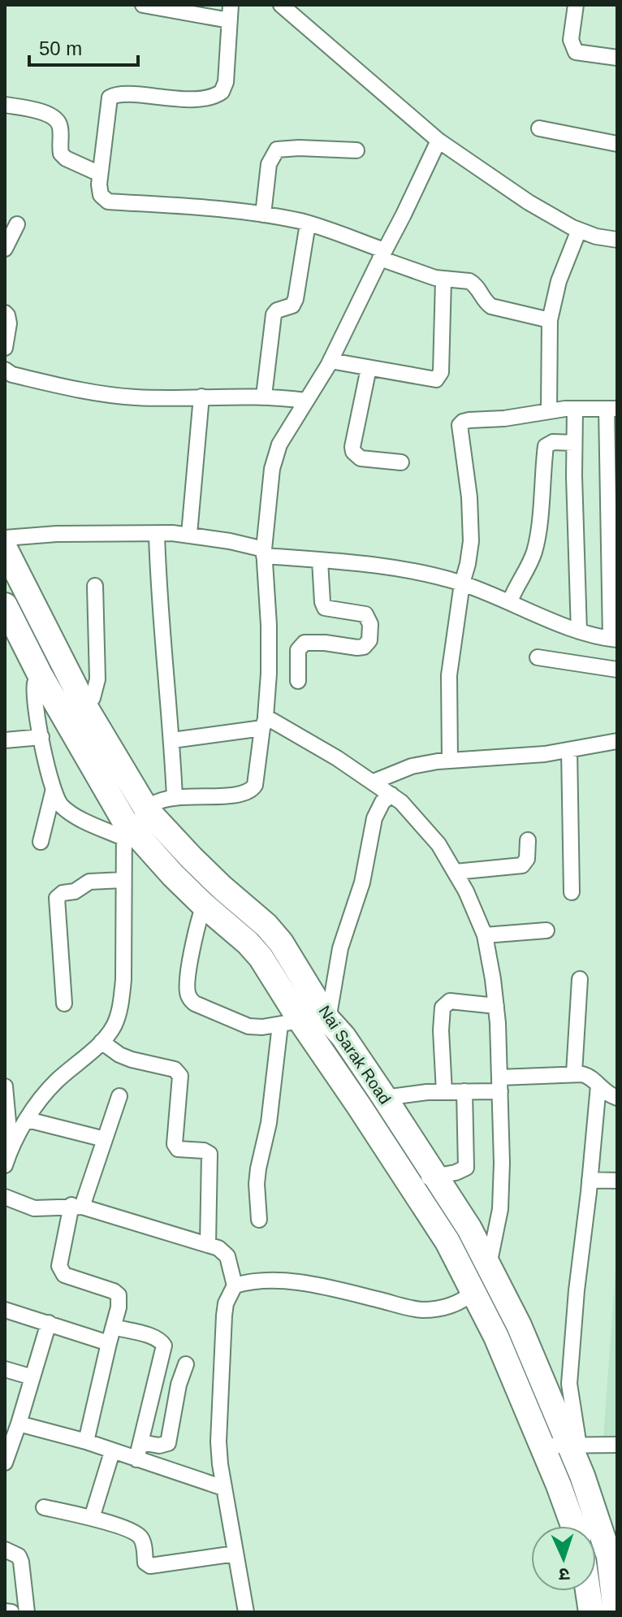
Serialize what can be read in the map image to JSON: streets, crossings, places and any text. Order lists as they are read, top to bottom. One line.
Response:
{"streets":{"main road":["Nai Sarak Road"]},"scale_bar":"50 m","north":"bottom"}
